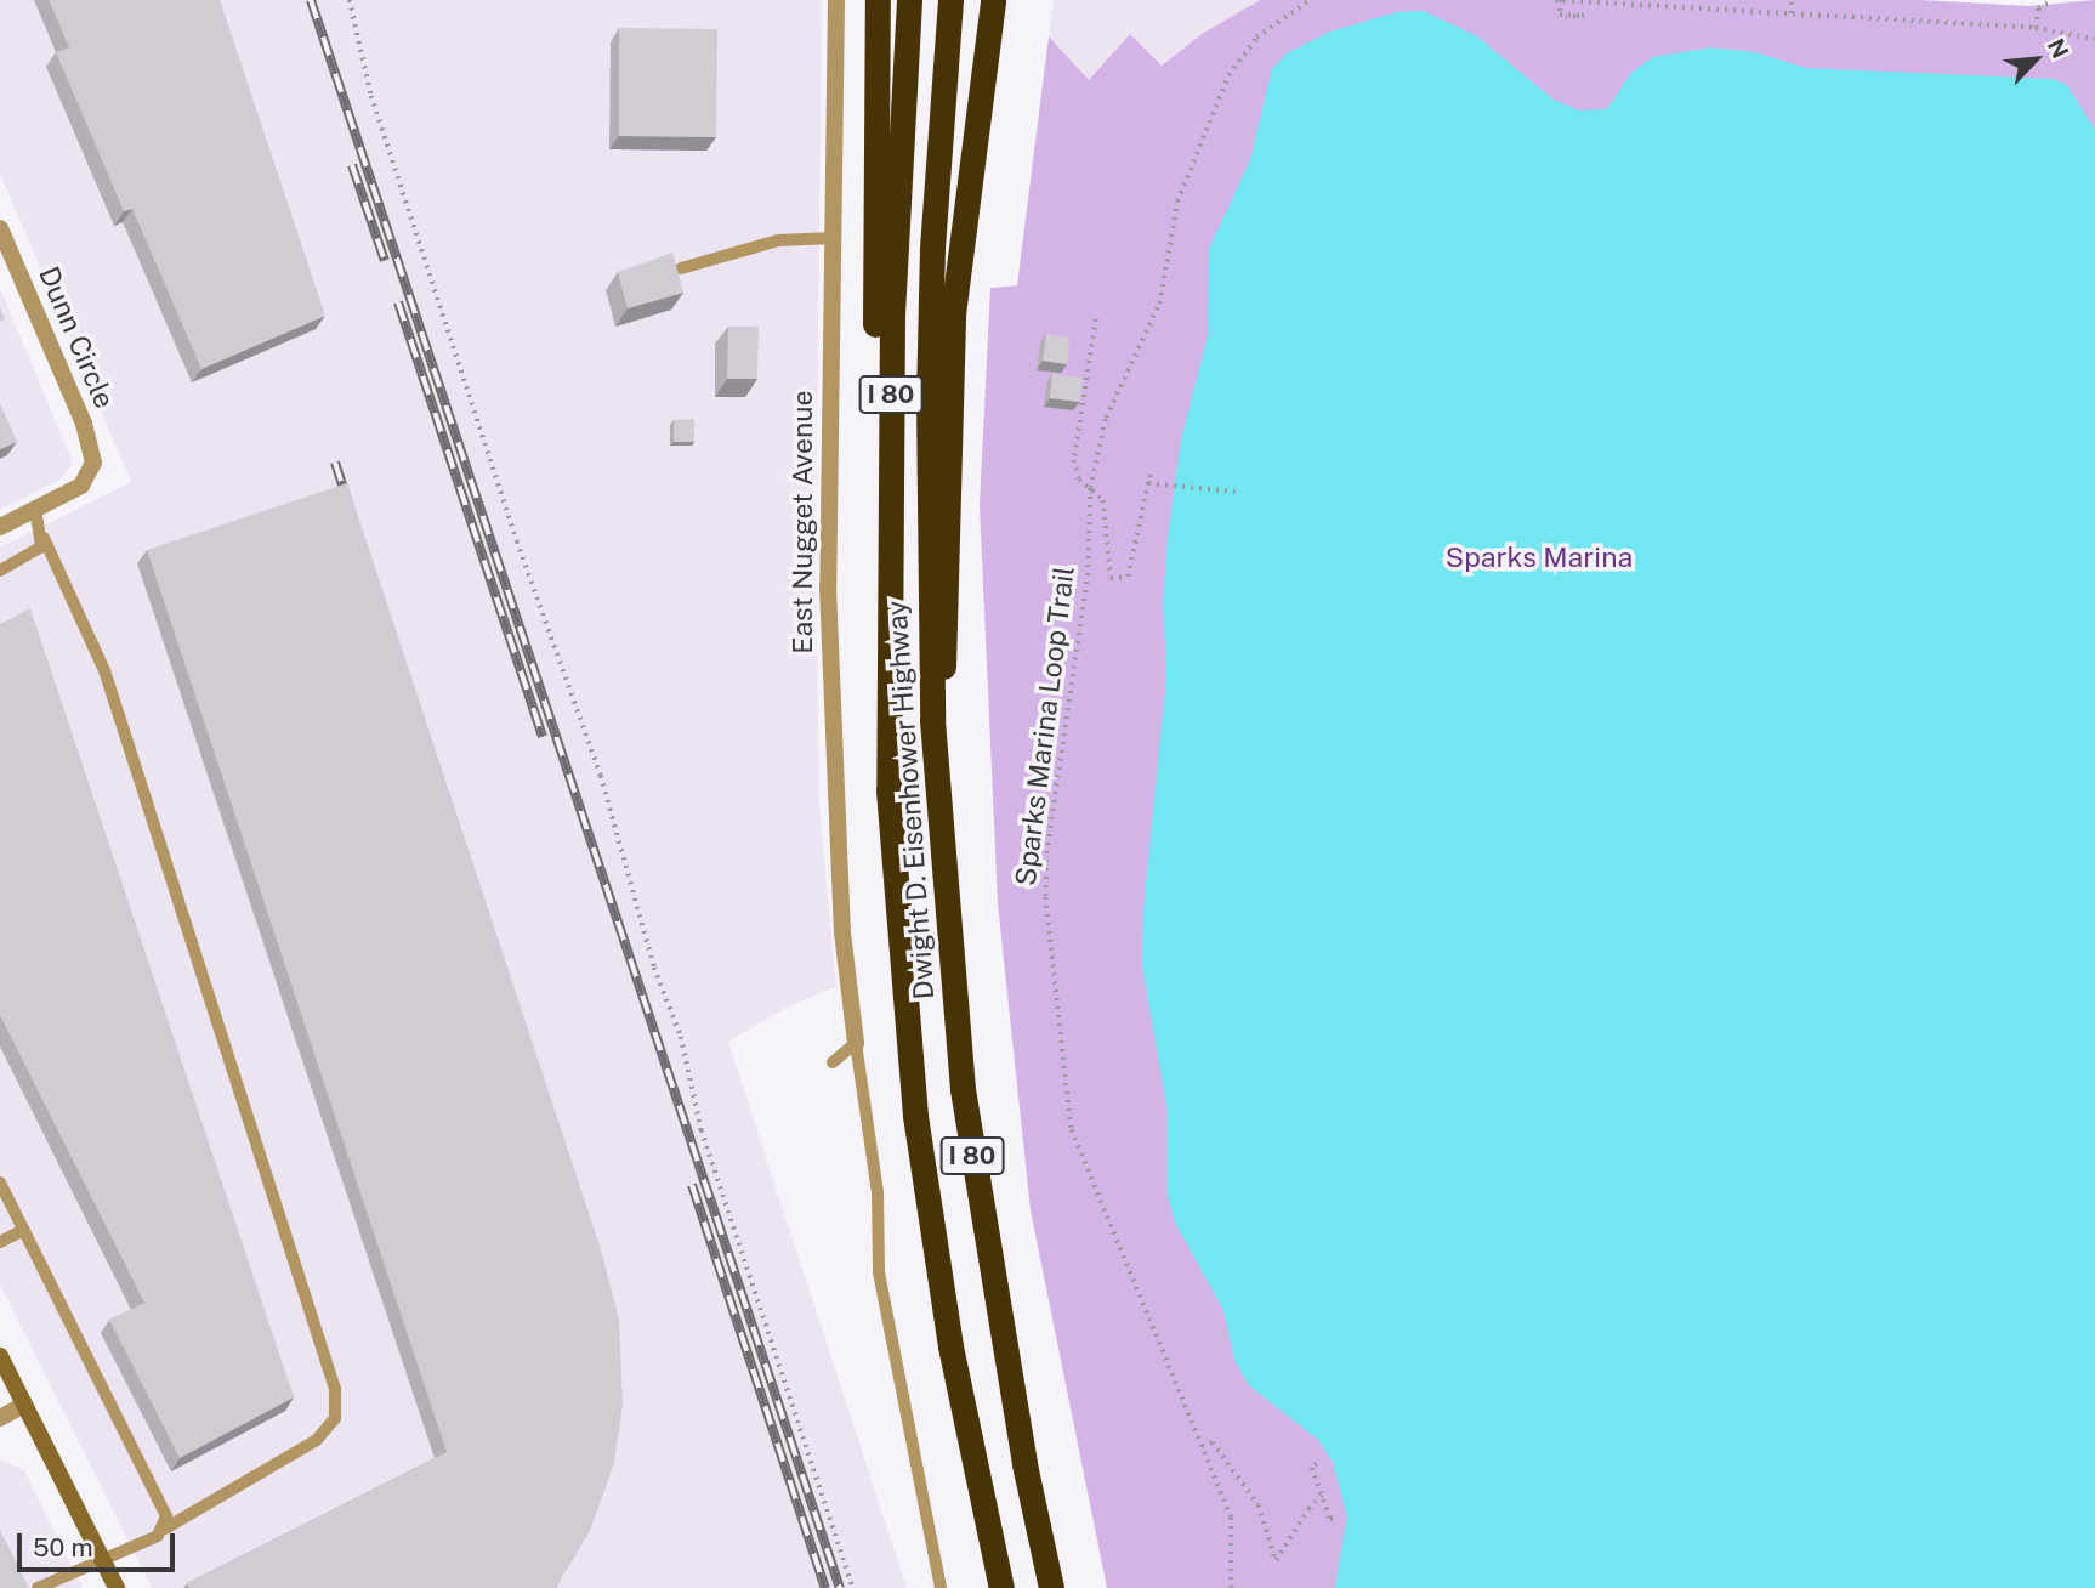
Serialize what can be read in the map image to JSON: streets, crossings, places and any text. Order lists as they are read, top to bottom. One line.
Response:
{"streets":{"highway":["I 80","Dwight D. Eisenhower Highway"],"street":["Dunn Circle","East Nugget Avenue"],"path":["Sparks Marina Loop Trail"]},"parks":["Sparks Marina"],"scale_bar":"50 m","north":"top right"}
